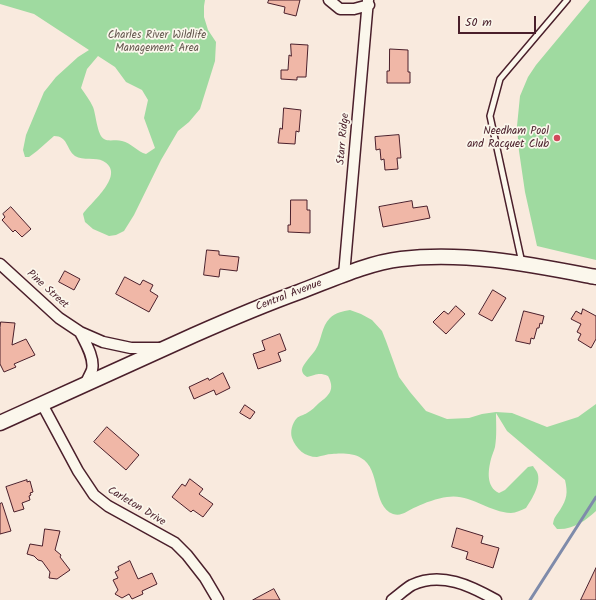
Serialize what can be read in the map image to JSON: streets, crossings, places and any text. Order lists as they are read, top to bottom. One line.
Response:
{"streets":{"main road":["Central Avenue"],"street":["Starr Ridge","Pine Street","Carleton Drive"]},"crossings":[["Starr Ridge","Central Avenue"],["Pine Street","Central Avenue"],["Central Avenue","Carleton Drive"]],"parks":["Charles River Wildlife Management Area"],"places":["Needham Pool and Racquet Club"],"scale_bar":"50 m"}
